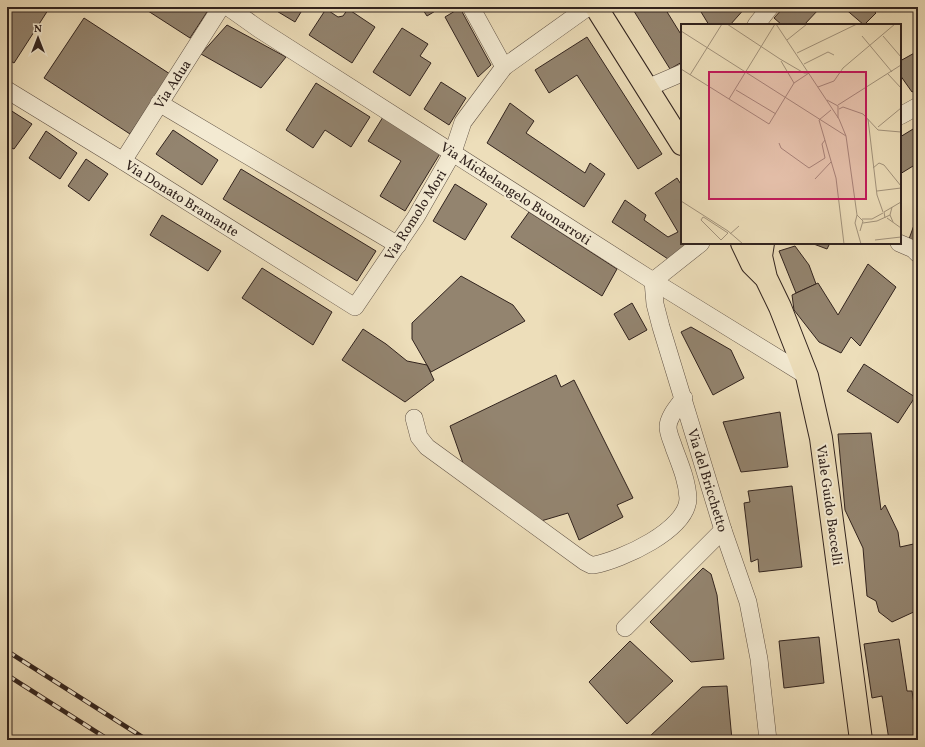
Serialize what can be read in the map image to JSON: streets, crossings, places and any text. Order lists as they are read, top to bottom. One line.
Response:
{"streets":{"main road":["Viale Guido Baccelli"],"street":["Via Adua","Via Michelangelo Buonarroti","Via Donato Bramante","Via Romolo Mori","Via del Bricchetto"]},"crossings":[["Via Adua","Via Donato Bramante"],["Via Michelangelo Buonarroti","Via Romolo Mori"],["Via Michelangelo Buonarroti","Via del Bricchetto"],["Via Michelangelo Buonarroti","Viale Guido Baccelli"],["Via Donato Bramante","Via Romolo Mori"]],"north":"top"}
